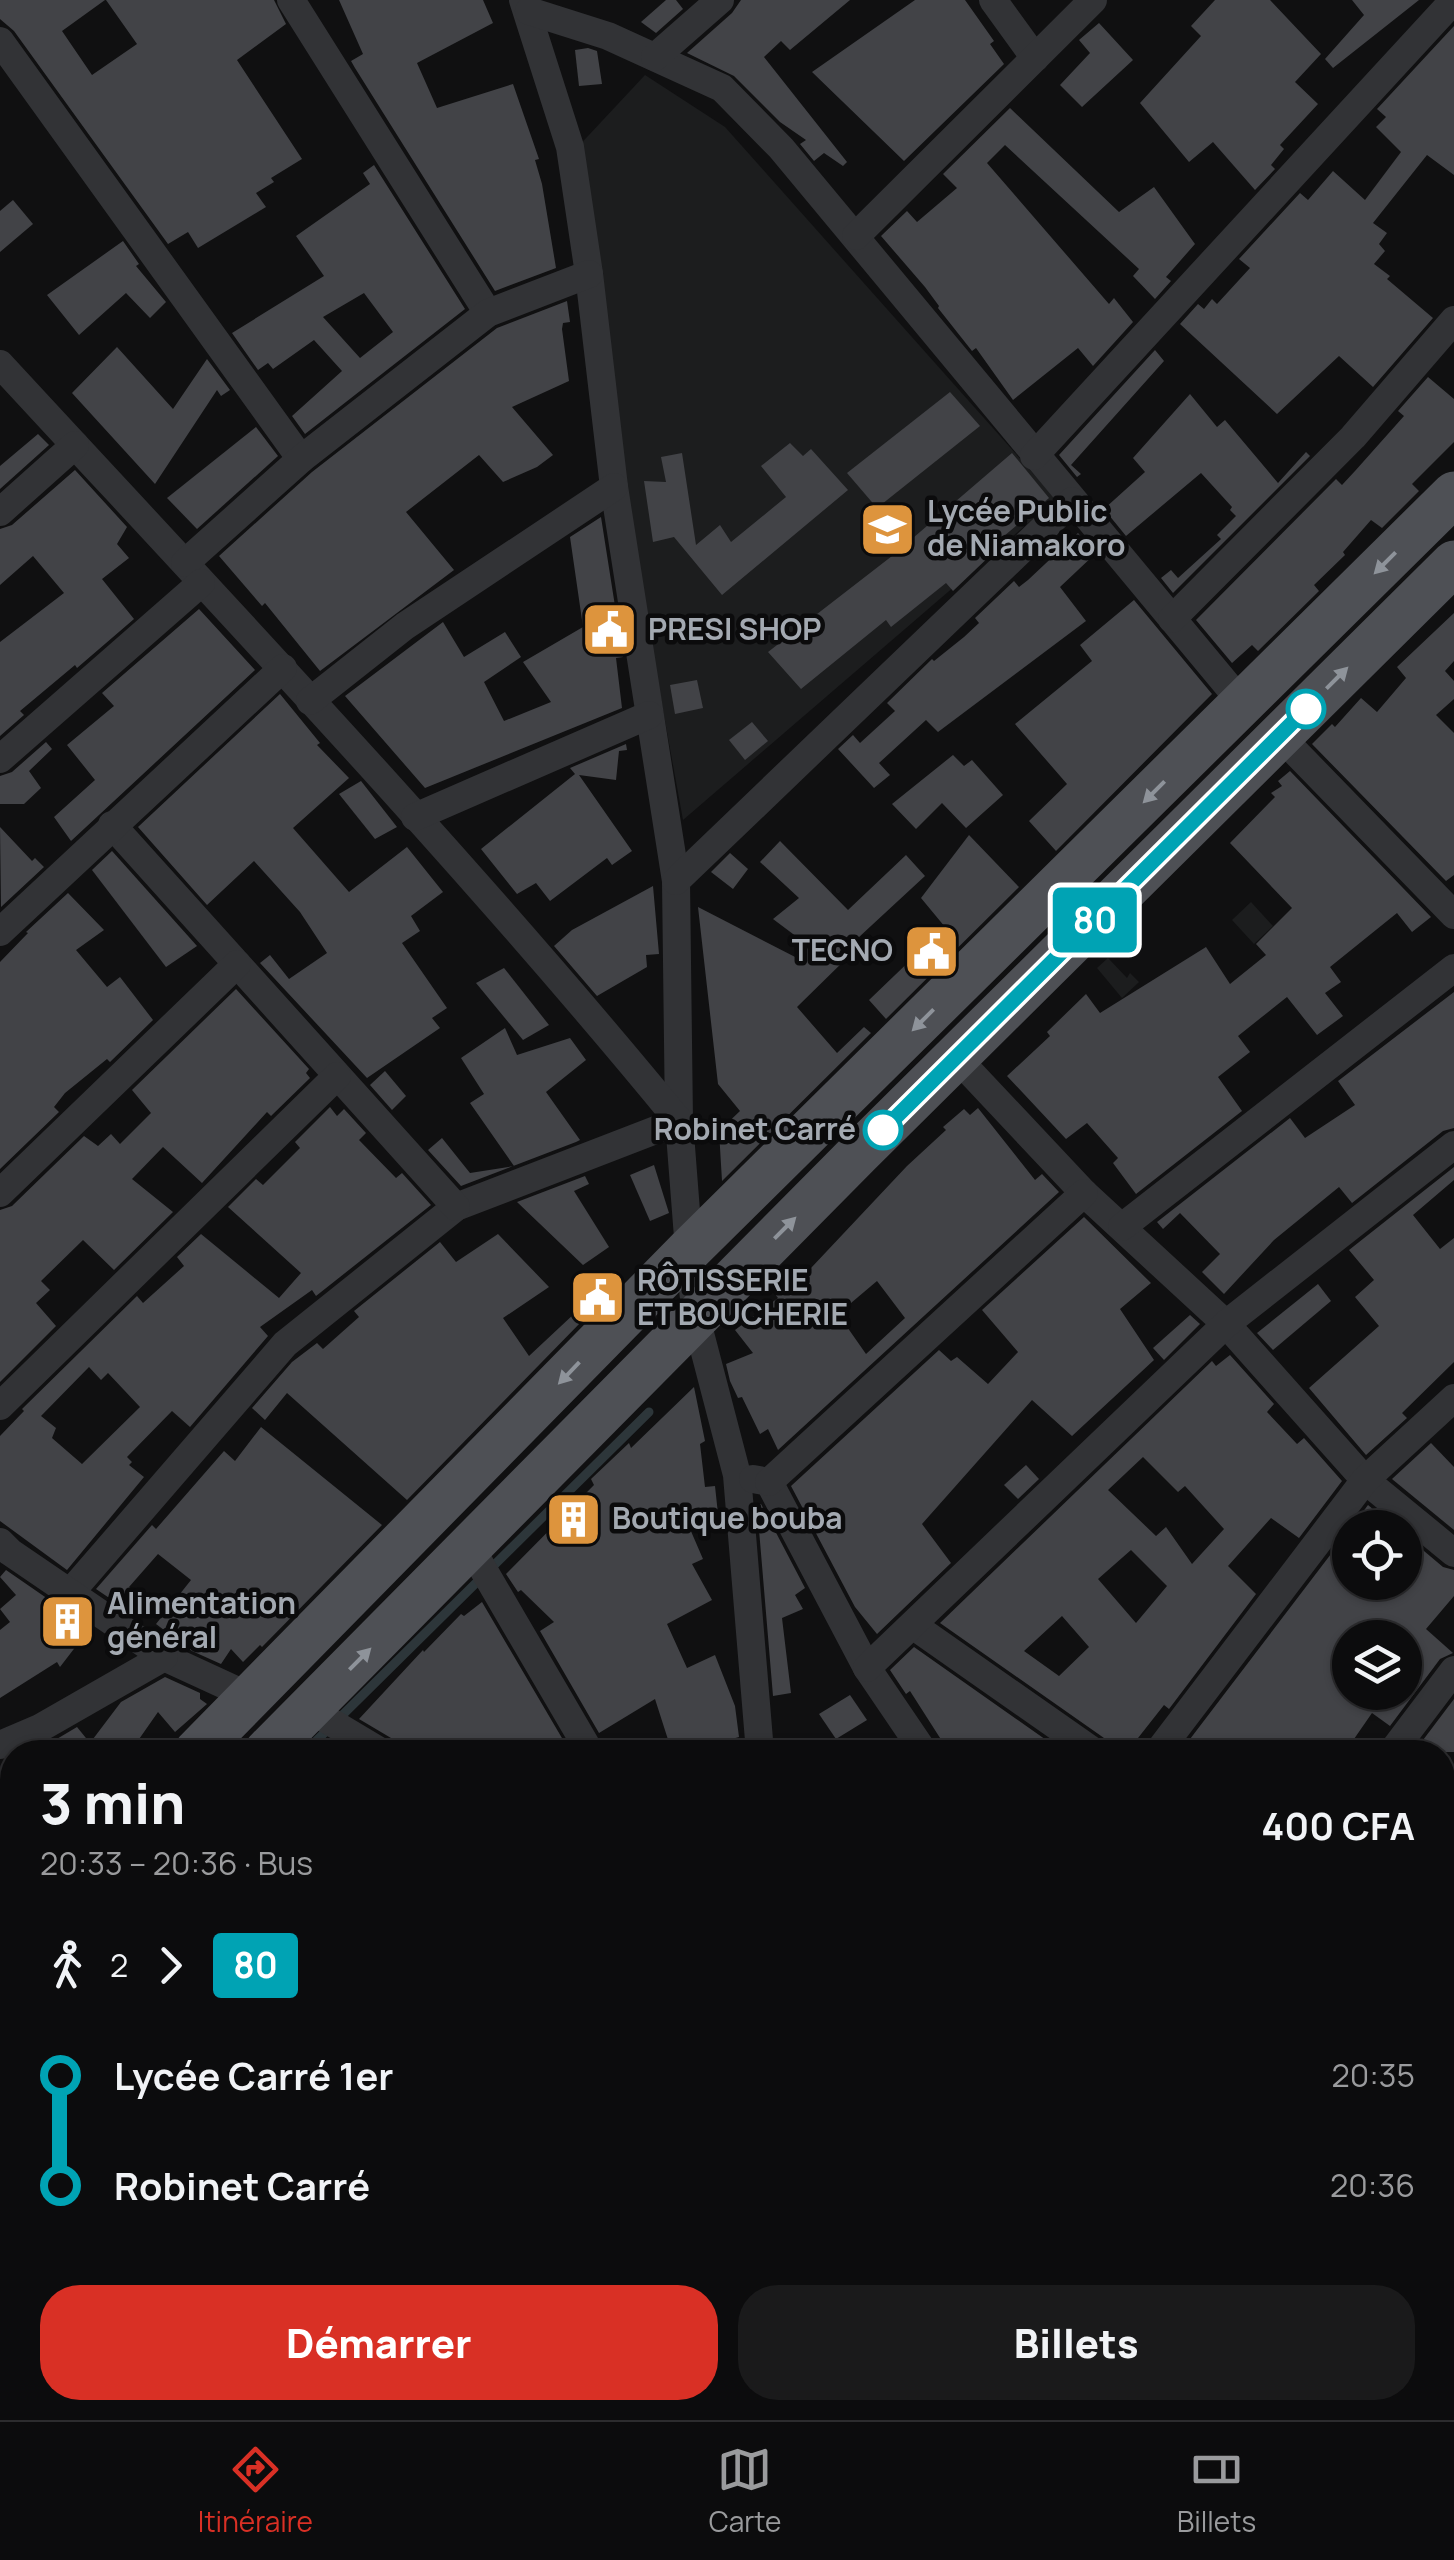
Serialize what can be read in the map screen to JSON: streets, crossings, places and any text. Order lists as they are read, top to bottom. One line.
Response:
{"places":{"school or university":["Lycée Public de Niamakoro"],"public building":["PRESI SHOP","TECNO","RÔTISSERIE ET BOUCHERIE"],"other":["Robinet Carré"],"building":["Boutique bouba","Alimentation général"]},"lines":["bus line 80"],"page":{"on_map":"80","heading":["3 min","20:33 – 20:36 · Bus","400 CFA"],"legs":["2","80"],"list":[{"name":"Lycée Carré 1er","value":"20:35"},{"name":"Robinet Carré","value":"20:36"}],"buttons":["Démarrer","Billets"],"tabs":["Itinéraire","Carte","Billets"]}}
